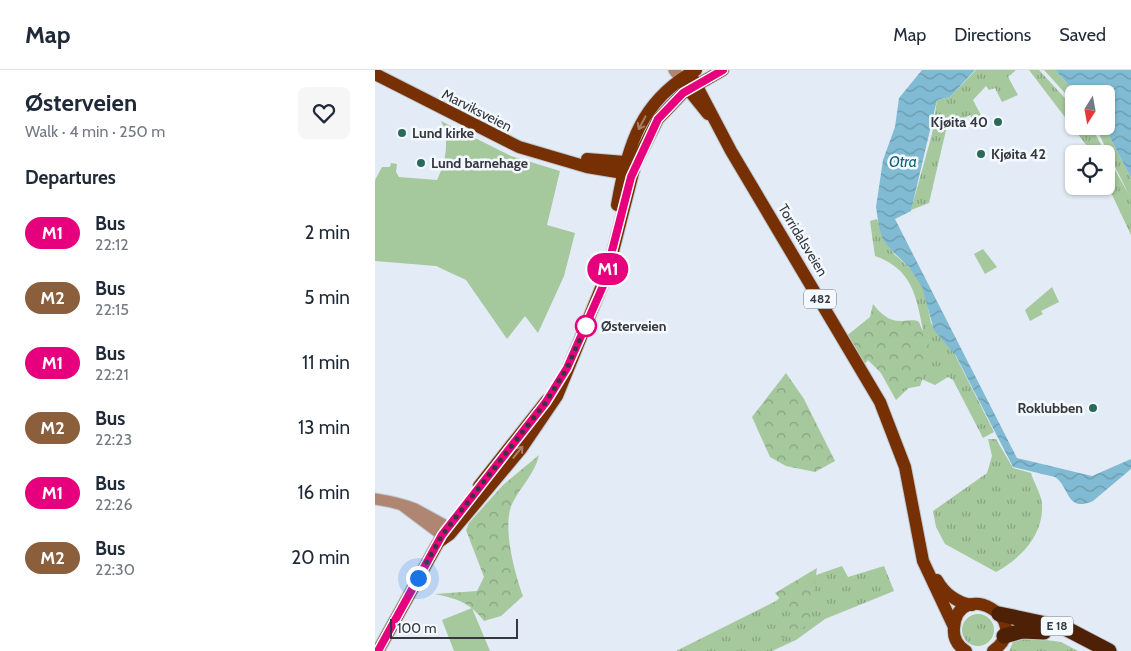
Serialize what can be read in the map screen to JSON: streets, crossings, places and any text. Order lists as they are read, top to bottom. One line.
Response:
{"streets":{"highway":["E 18"],"main road":["Marviksveien","Torridalsveien","482"]},"crossings":[["Torridalsveien","482"],["482","E 18"]],"water":["Otra"],"places":["Kjøita 40","Lund kirke","Kjøita 42","Lund barnehage","Østerveien","Roklubben"],"lines":["bus line M1"],"scale_bar":"100 m","north":"bottom","page":{"header":"Map","nav":["Map","Directions","Saved"],"heading":[["Østerveien","Walk · 4 min · 250 m"],"Departures"],"on_map":"M1","list":[{"mark":"M1","name":"Bus","note":"22:12","value":"2 min"},{"mark":"M2","name":"Bus","note":"22:15","value":"5 min"},{"mark":"M1","name":"Bus","note":"22:21","value":"11 min"},{"mark":"M2","name":"Bus","note":"22:23","value":"13 min"},{"mark":"M1","name":"Bus","note":"22:26","value":"16 min"},{"mark":"M2","name":"Bus","note":"22:30","value":"20 min"}],"scale":"100 m"}}
